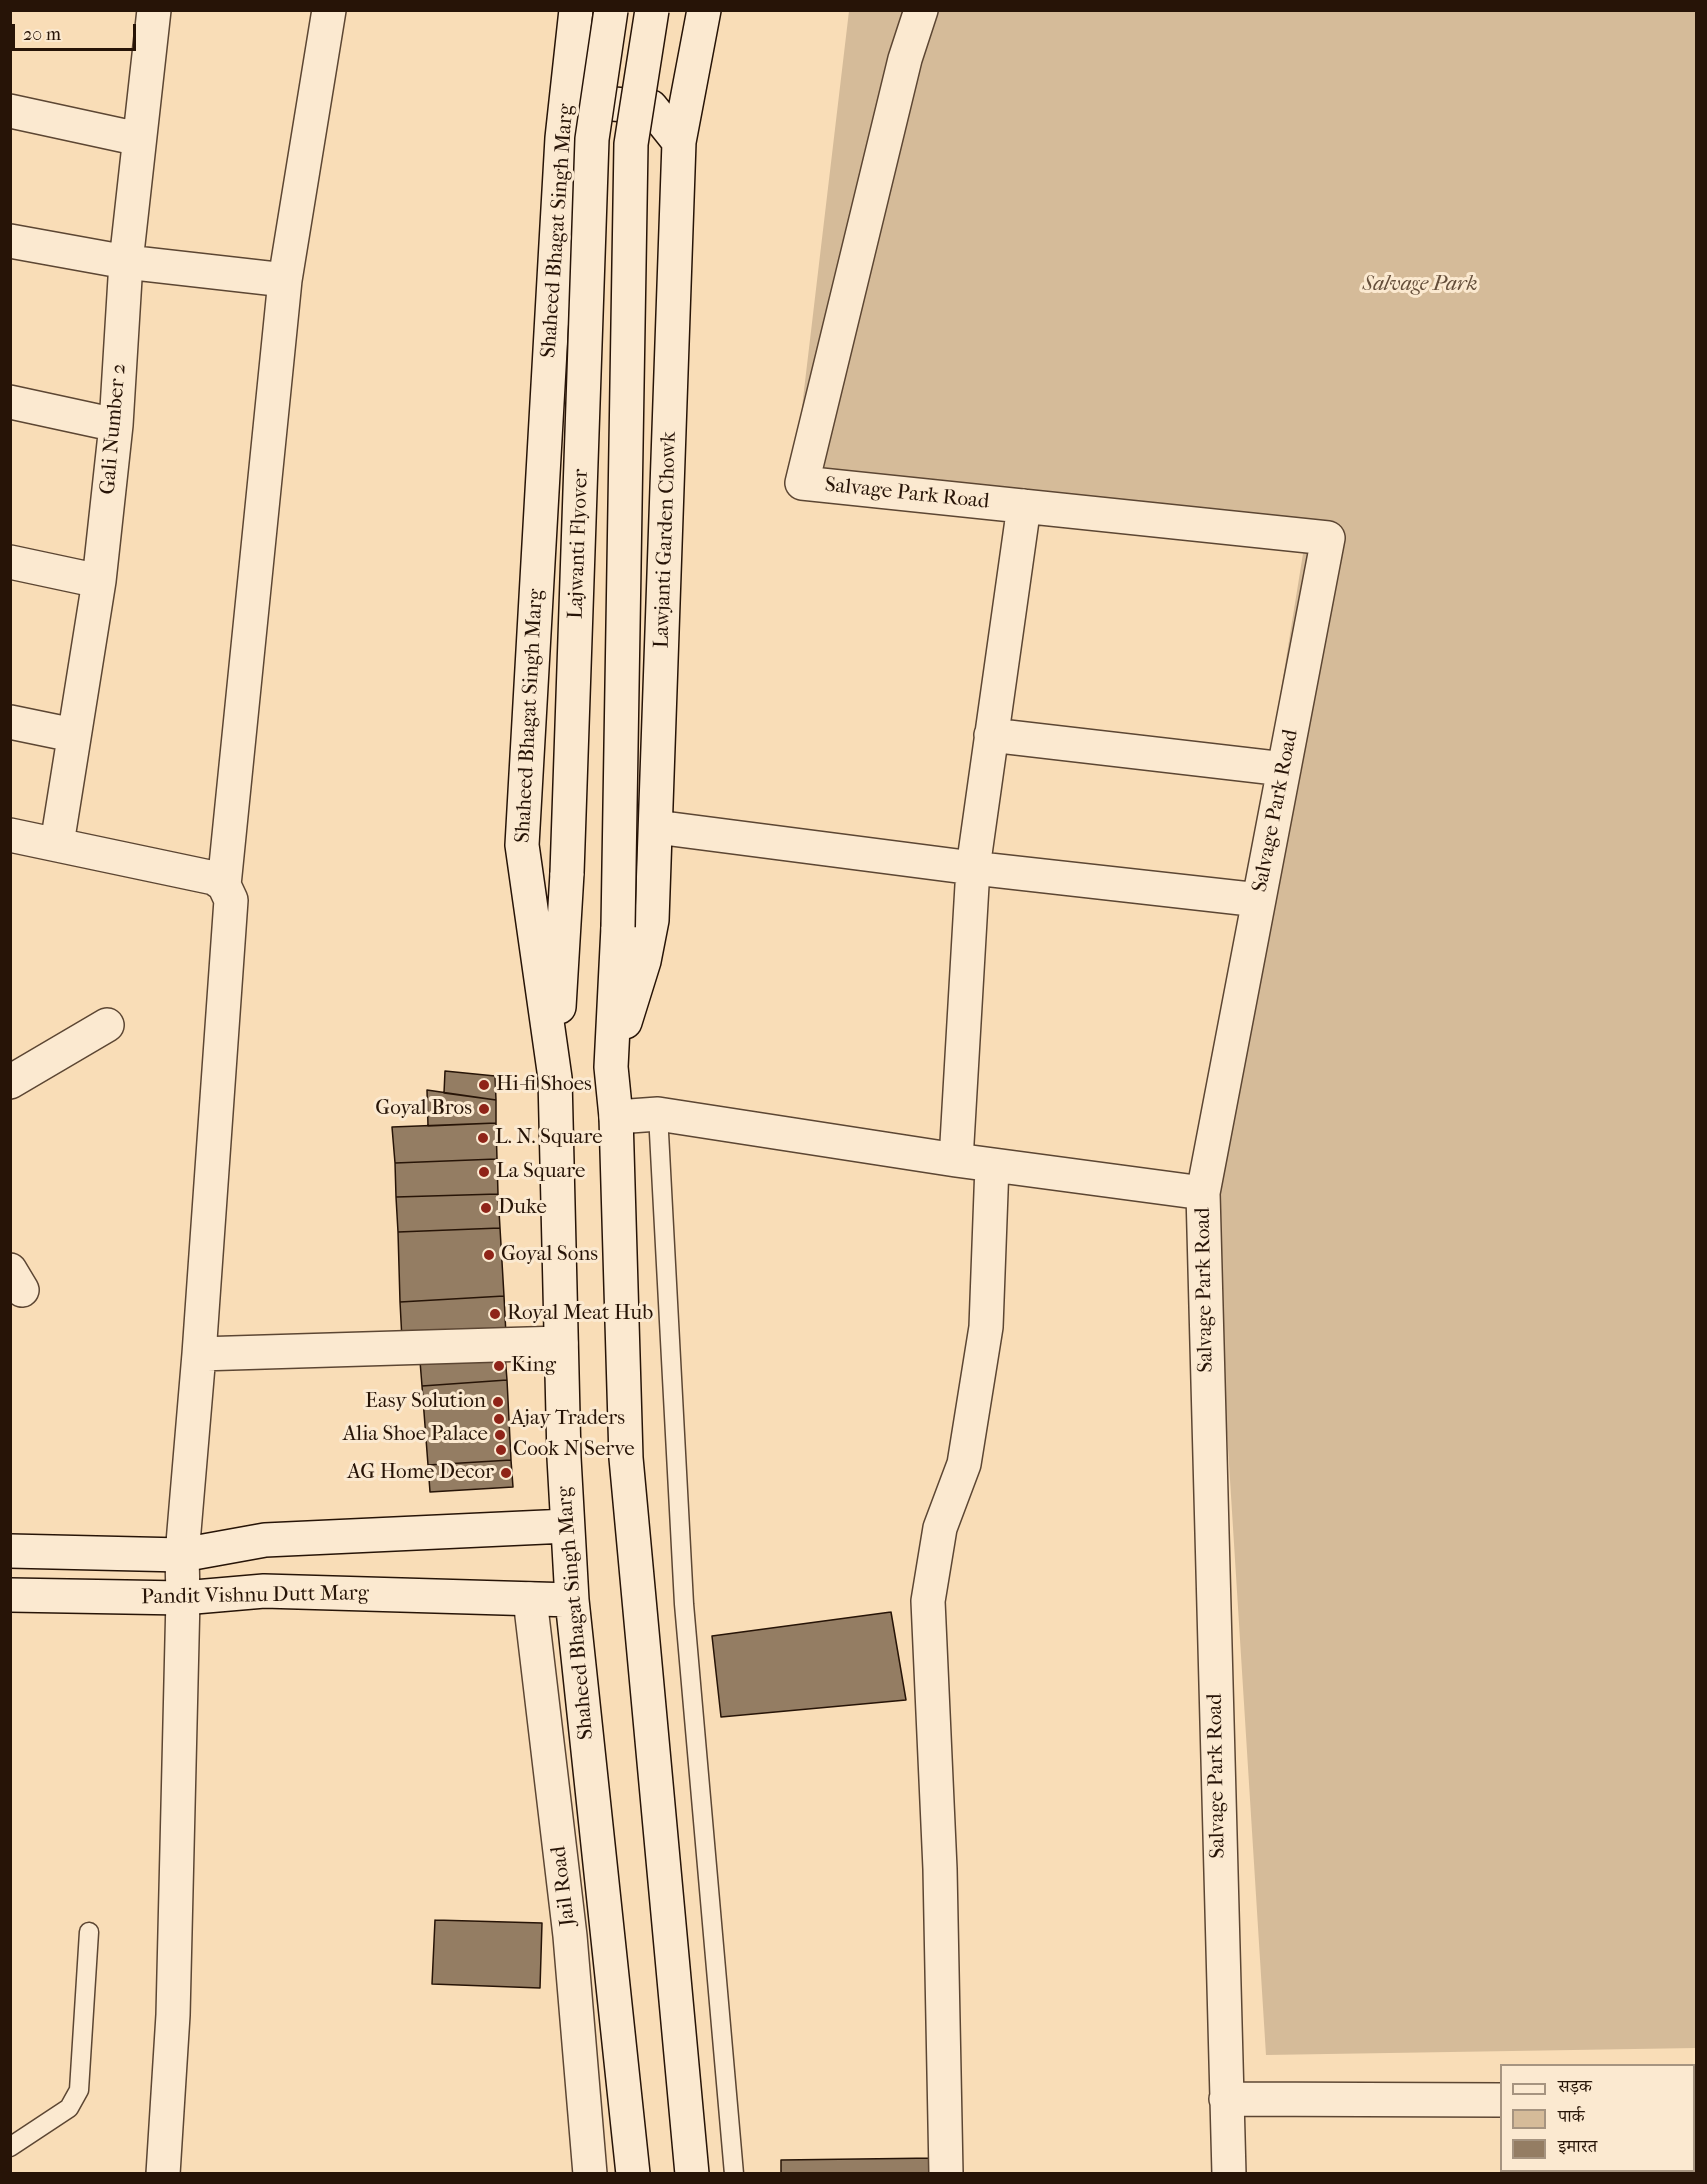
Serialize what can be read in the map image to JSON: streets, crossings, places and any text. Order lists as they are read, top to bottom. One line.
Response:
{"streets":{"street":["Shaheed Bhagat Singh Marg","Gali Number 2","Salvage Park Road","Lawjanti Garden Chowk","Lajwanti Flyover","Pandit Vishnu Dutt Marg","Jail Road"]},"crossings":[["Shaheed Bhagat Singh Marg","Lajwanti Flyover"],["Shaheed Bhagat Singh Marg","Pandit Vishnu Dutt Marg"],["Lawjanti Garden Chowk","Lajwanti Flyover"],["Pandit Vishnu Dutt Marg","Jail Road"]],"parks":["Salvage Park"],"places":["Hi-fi Shoes","Goyal Bros","L. N. Square","La Square","Duke","Goyal Sons","Royal Meat Hub","King","Easy Solution","Ajay Traders","Alia Shoe Palace","Cook N Serve","AG Home Decor"],"legend":["सड़क","पार्क","इमारत"],"scale_bar":"20 m"}
